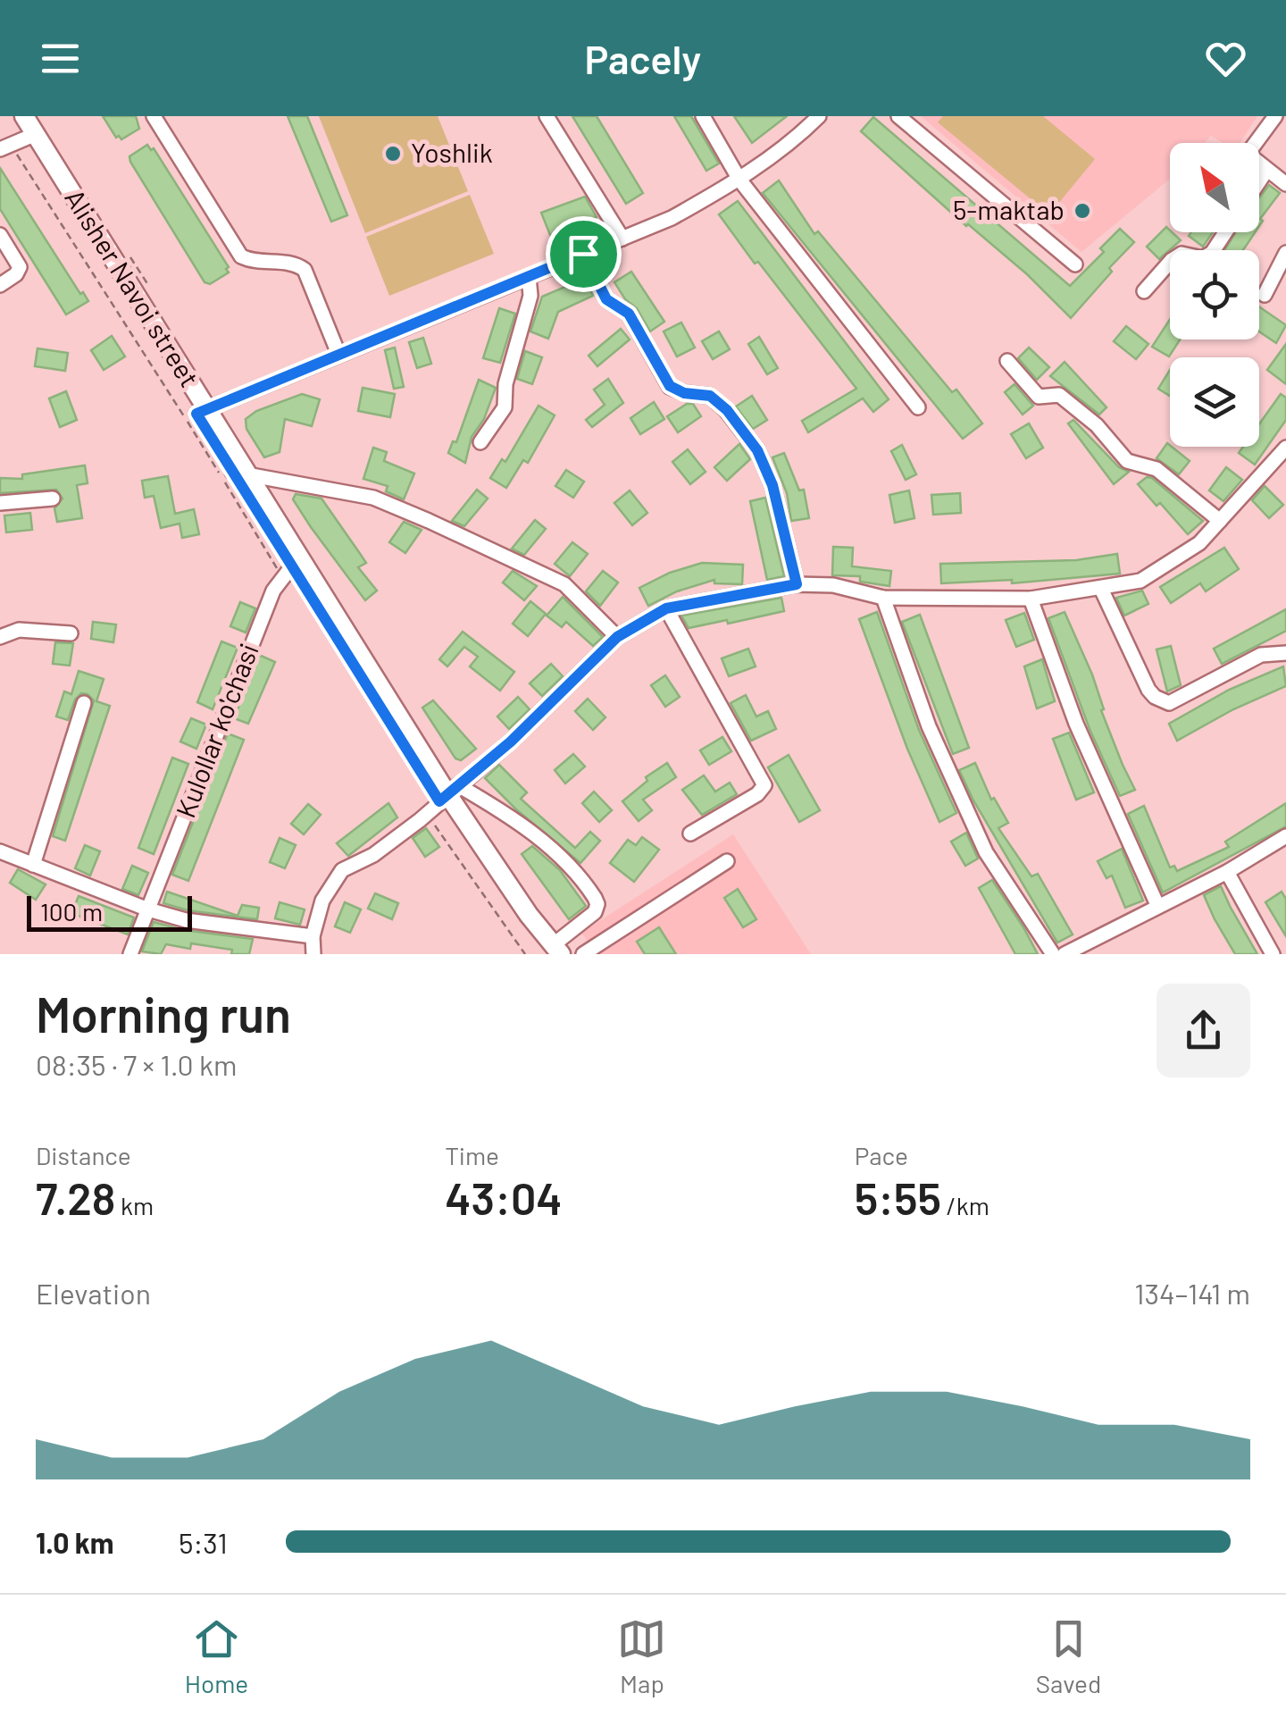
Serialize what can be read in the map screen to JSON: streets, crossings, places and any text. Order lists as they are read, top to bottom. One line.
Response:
{"streets":{"main road":["Alisher Navoi street"],"street":["Kulollar ko'chasi"]},"crossings":[["Alisher Navoi street","Kulollar ko'chasi"]],"places":["Yoshlik","5-maktab"],"scale_bar":"100 m","north":"top left","page":{"header":"Pacely","scale":"100 m","heading":["Morning run","08:35 · 7 × 1.0 km"],"stats":[["Distance","7.28 km"],["Time","43:04"],["Pace","5:55 /km"]],"chart":["Elevation","134–141 m"],"list":[{"name":"1.0 km","note":"5:31"}],"tabs":["Home","Map","Saved"]}}
